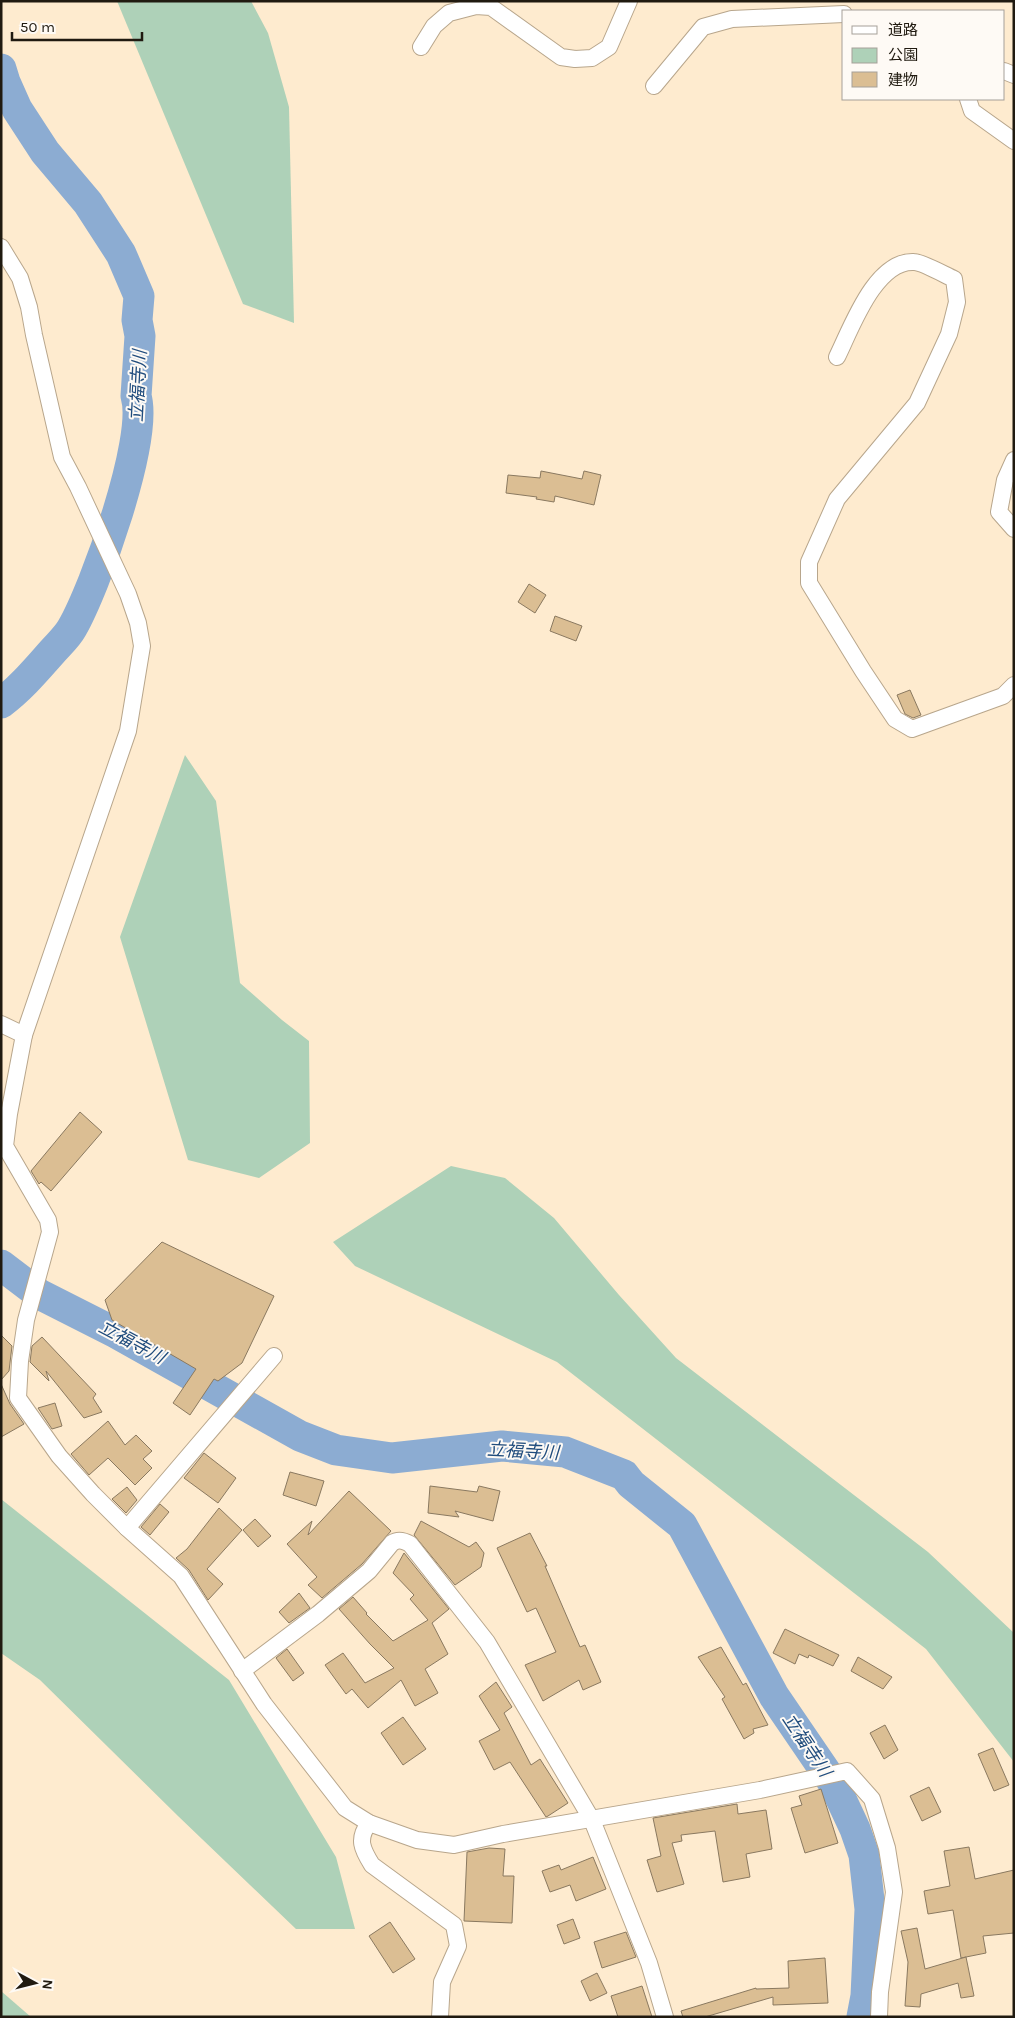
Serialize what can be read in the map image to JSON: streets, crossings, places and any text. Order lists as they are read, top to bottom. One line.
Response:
{"water":["立福寺川"],"legend":["道路","公園","建物"],"scale_bar":"50 m","north":"right"}
